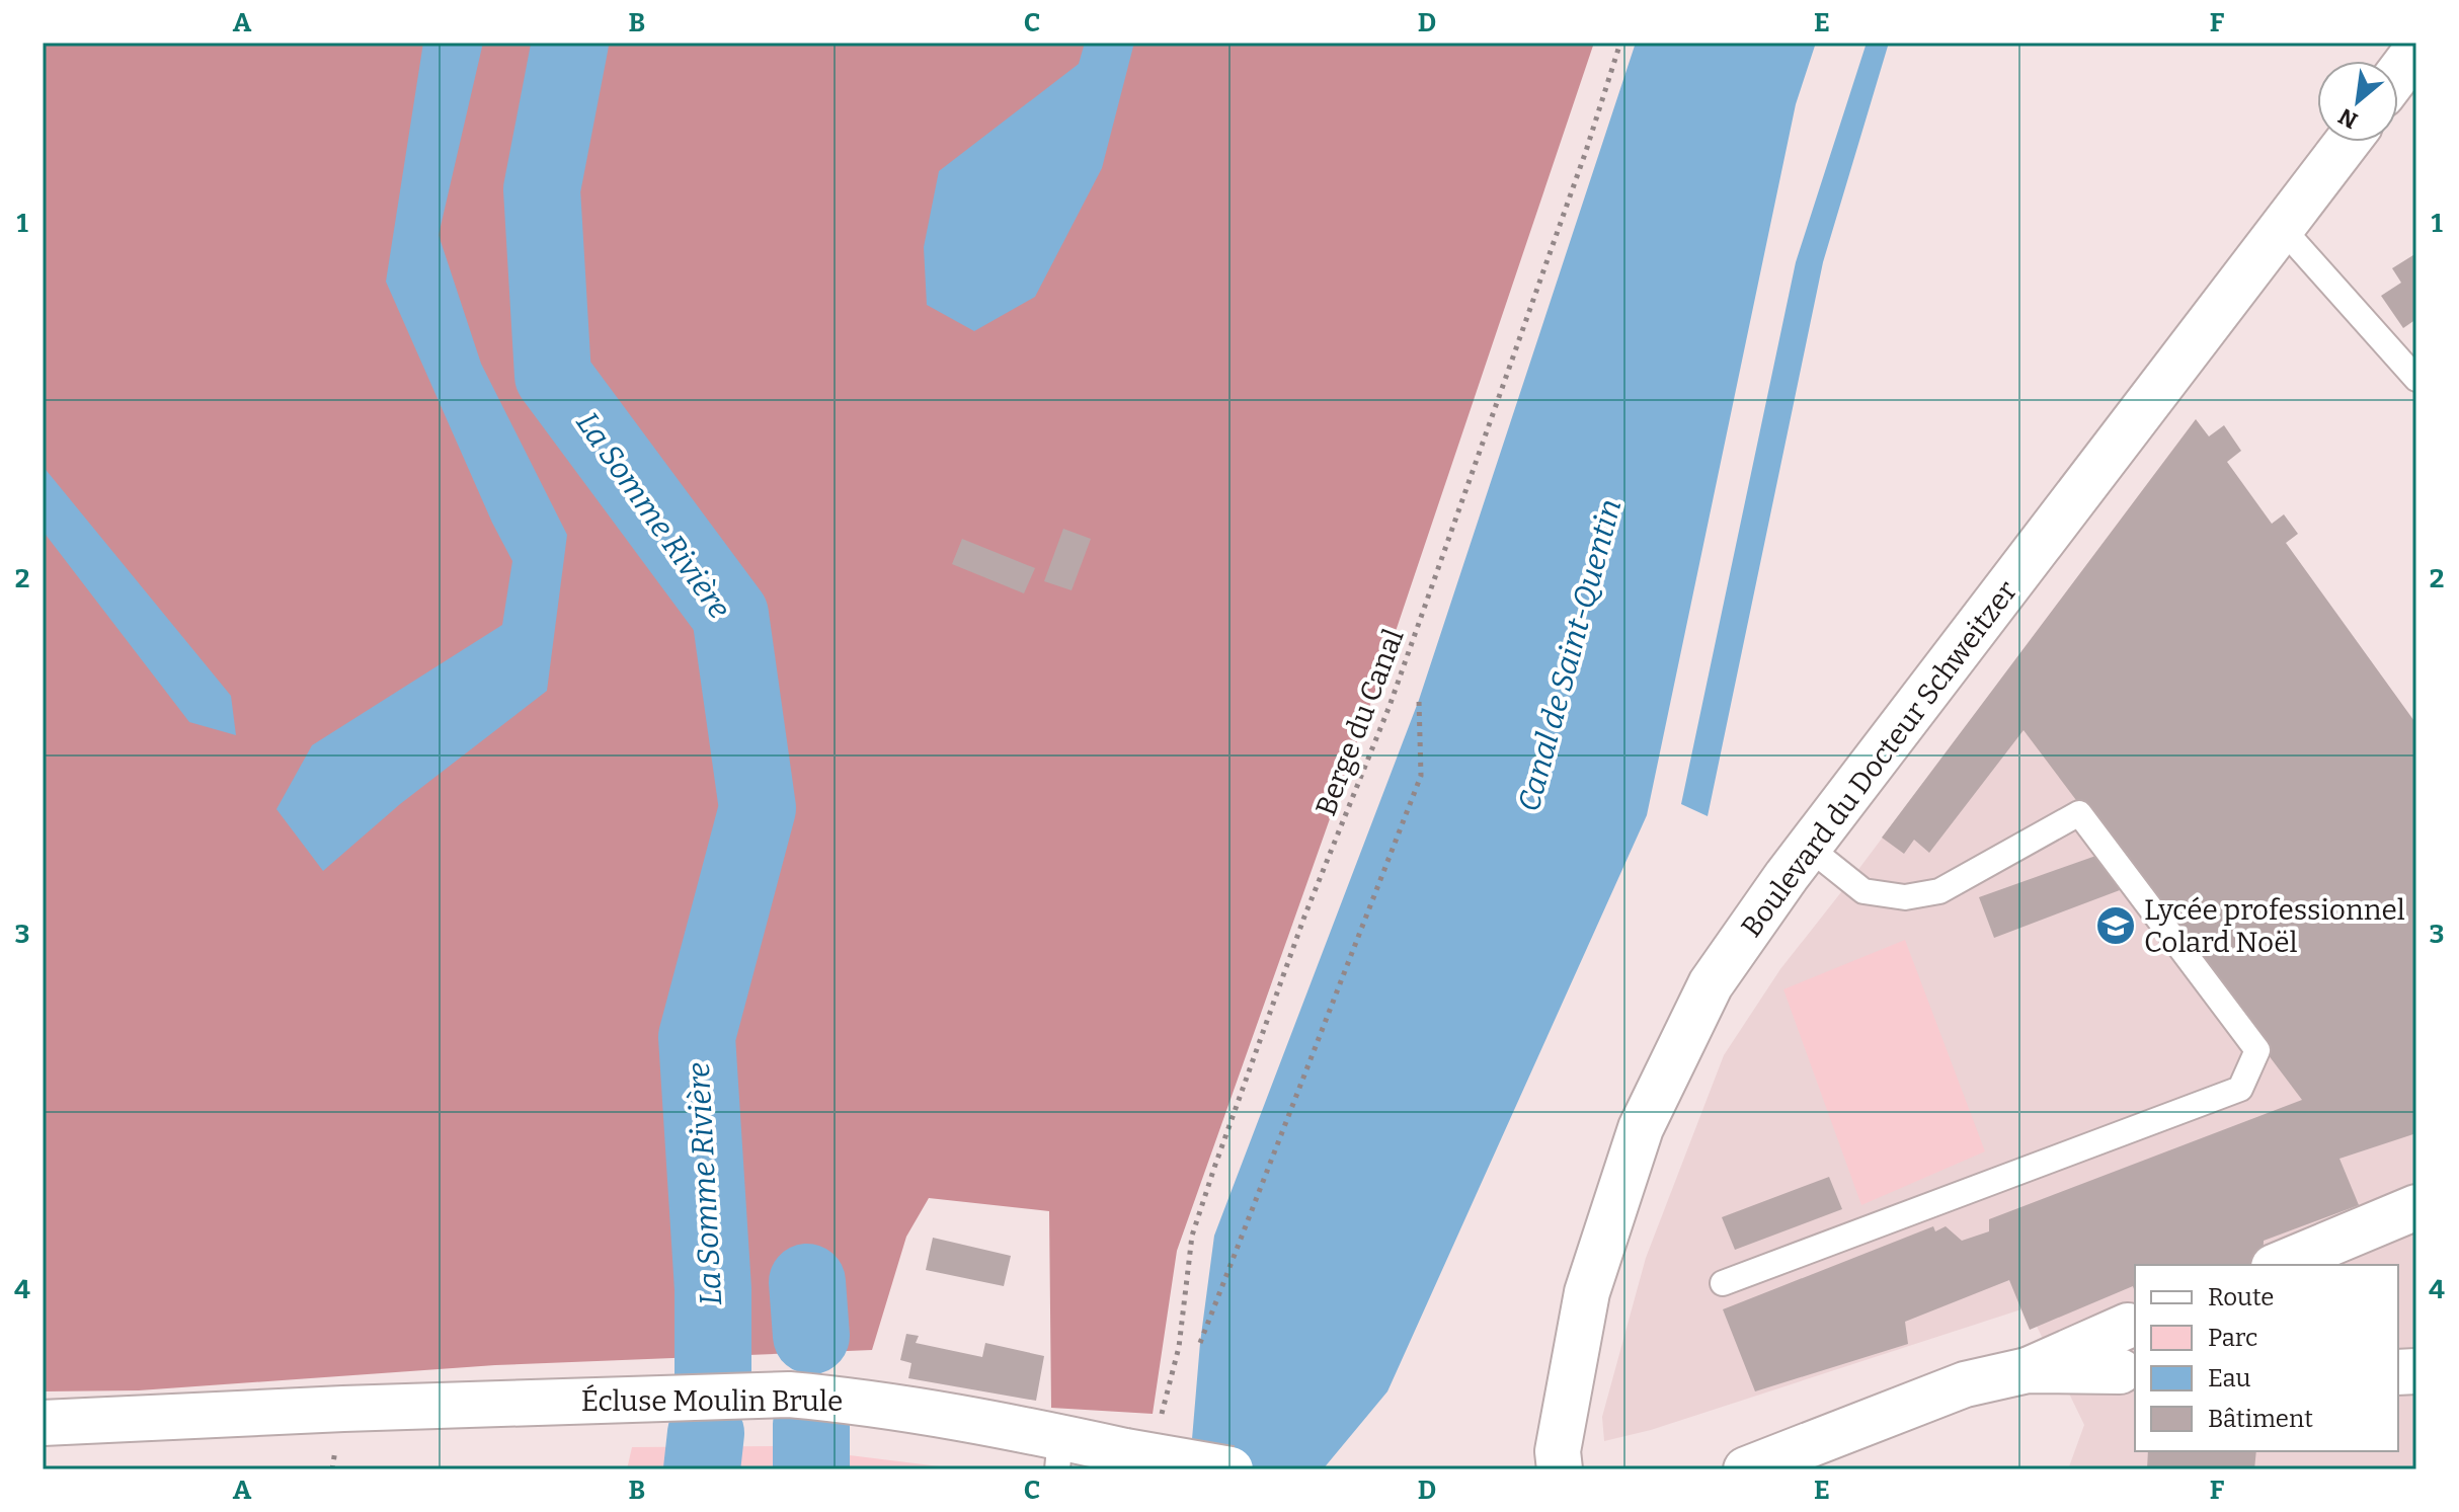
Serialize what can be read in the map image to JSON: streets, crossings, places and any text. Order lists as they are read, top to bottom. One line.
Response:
{"streets":{"street":["Boulevard du Docteur Schweitzer","Écluse Moulin Brule"],"path":["Berge du Canal"]},"water":["La Somme Rivière","Canal de Saint-Quentin"],"places":{"school or university":["Lycée professionnel Colard Noël"]},"legend":["Route","Parc","Eau","Bâtiment"],"north":"bottom left","grid":{"columns":["A","B","C","D","E","F"],"rows":["1","2","3","4"]}}
